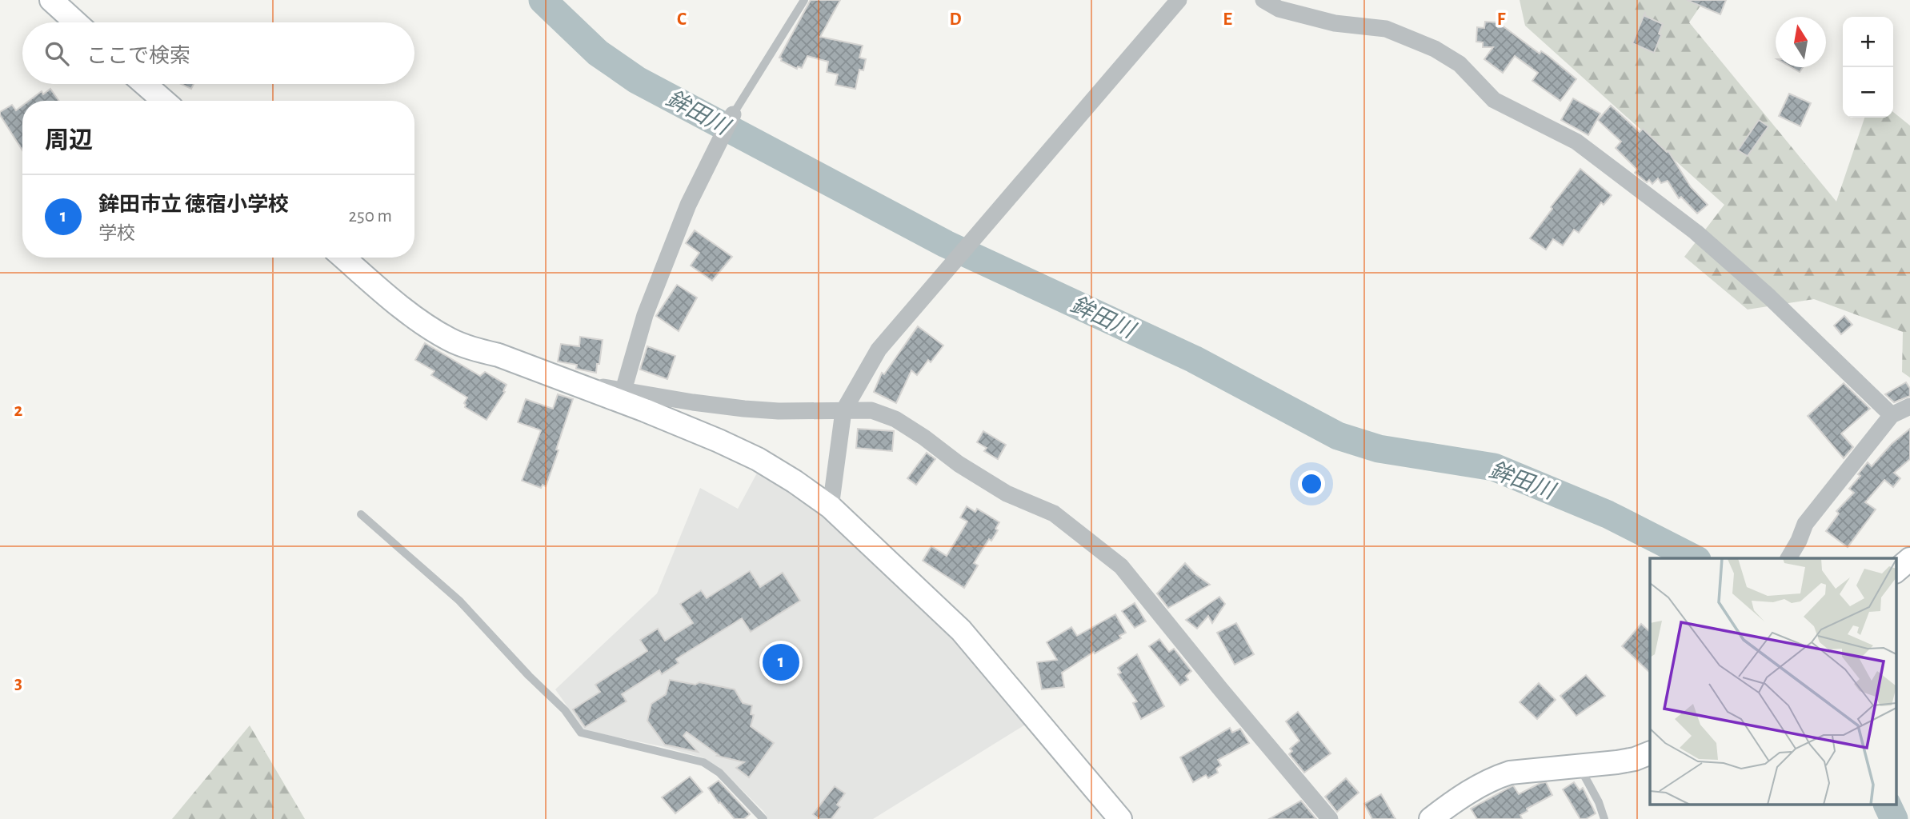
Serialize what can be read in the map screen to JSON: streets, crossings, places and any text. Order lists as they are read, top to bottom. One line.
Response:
{"water":["鉾田川"],"north":"top","page":{"map_buttons":["+","−"],"search":"ここで検索","heading":"周辺","list":[{"mark":"1","name":"鉾田市立 徳宿小学校","note":"学校","value":"250 m"}],"pins":"1"},"grid":{"columns":["C","D","E","F"],"rows":["2","3"]}}
